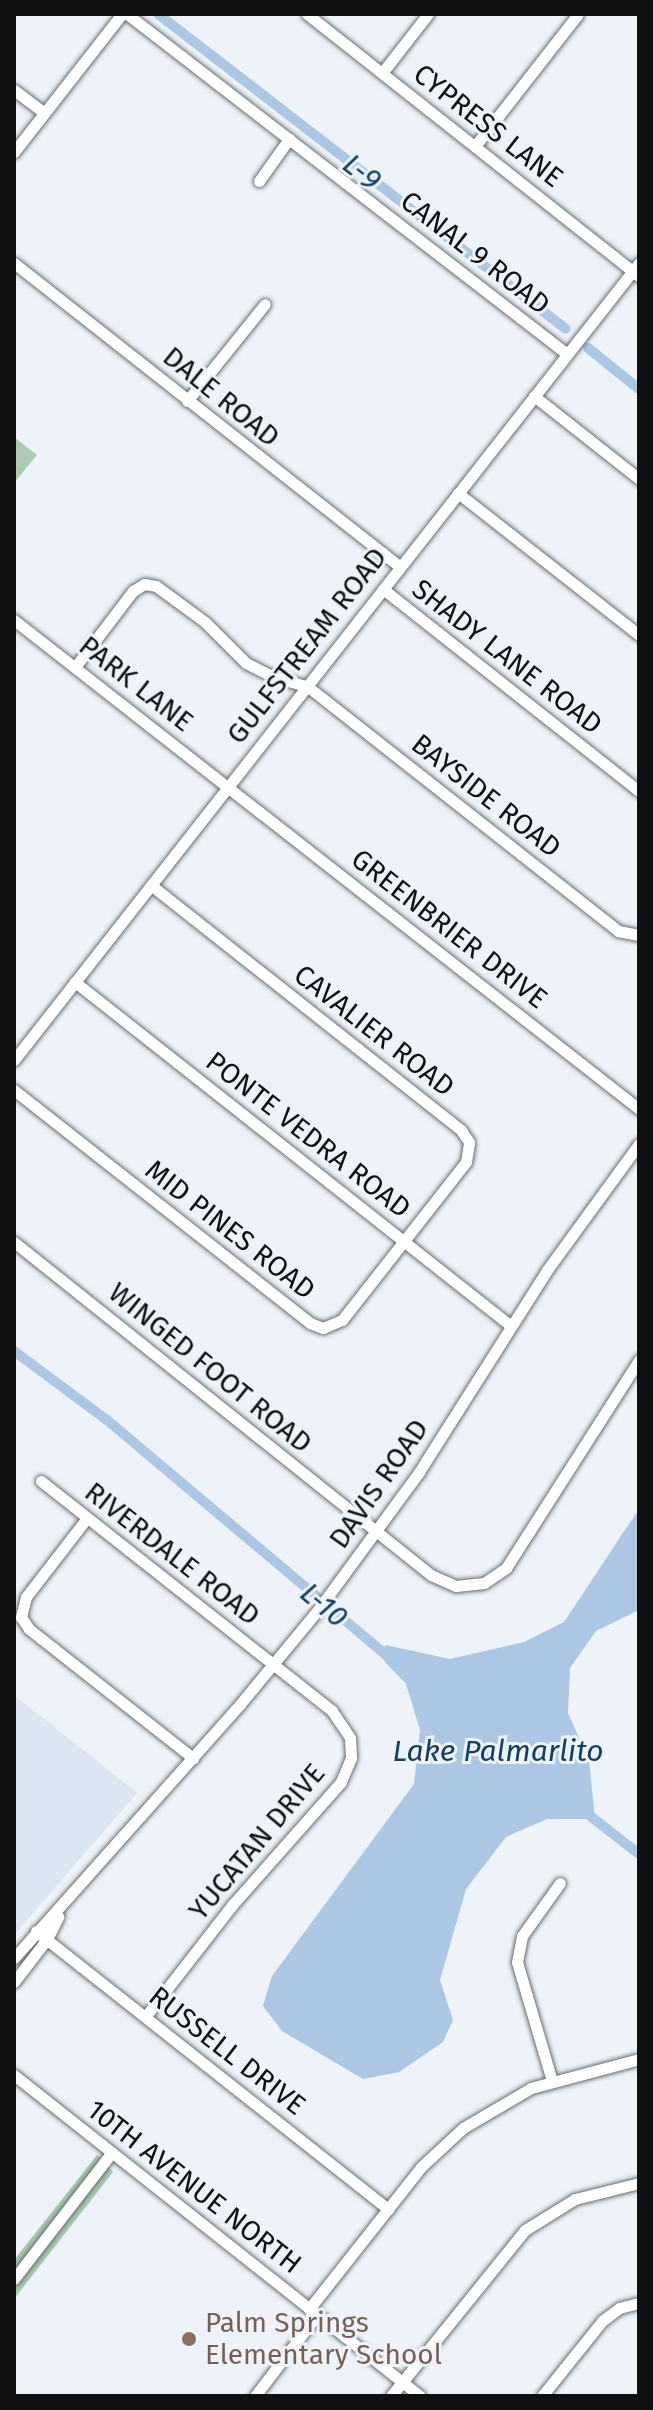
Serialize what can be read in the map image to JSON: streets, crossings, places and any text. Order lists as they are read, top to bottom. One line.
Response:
{"streets":{"street":["CYPRESS LANE","CANAL 9 ROAD","DALE ROAD","GULFSTREAM ROAD","SHADY LANE ROAD","PARK LANE","BAYSIDE ROAD","GREENBRIER DRIVE","CAVALIER ROAD","PONTE VEDRA ROAD","MID PINES ROAD","WINGED FOOT ROAD","DAVIS ROAD","RIVERDALE ROAD","YUCATAN DRIVE","RUSSELL DRIVE","10TH AVENUE NORTH"]},"crossings":[["CYPRESS LANE","GULFSTREAM ROAD"],["CANAL 9 ROAD","GULFSTREAM ROAD"],["DALE ROAD","GULFSTREAM ROAD"],["GULFSTREAM ROAD","SHADY LANE ROAD"],["GULFSTREAM ROAD","PARK LANE"],["GULFSTREAM ROAD","BAYSIDE ROAD"],["GULFSTREAM ROAD","GREENBRIER DRIVE"],["GULFSTREAM ROAD","CAVALIER ROAD"],["GULFSTREAM ROAD","PONTE VEDRA ROAD"],["PARK LANE","GREENBRIER DRIVE"],["CAVALIER ROAD","PONTE VEDRA ROAD"],["CAVALIER ROAD","MID PINES ROAD"],["PONTE VEDRA ROAD","MID PINES ROAD"],["PONTE VEDRA ROAD","DAVIS ROAD"],["WINGED FOOT ROAD","DAVIS ROAD"],["DAVIS ROAD","RIVERDALE ROAD"],["DAVIS ROAD","YUCATAN DRIVE"],["DAVIS ROAD","RUSSELL DRIVE"],["RIVERDALE ROAD","YUCATAN DRIVE"],["YUCATAN DRIVE","RUSSELL DRIVE"]],"water":["L-9","L-10","Lake Palmarlito"],"places":["Palm Springs Elementary School"]}
